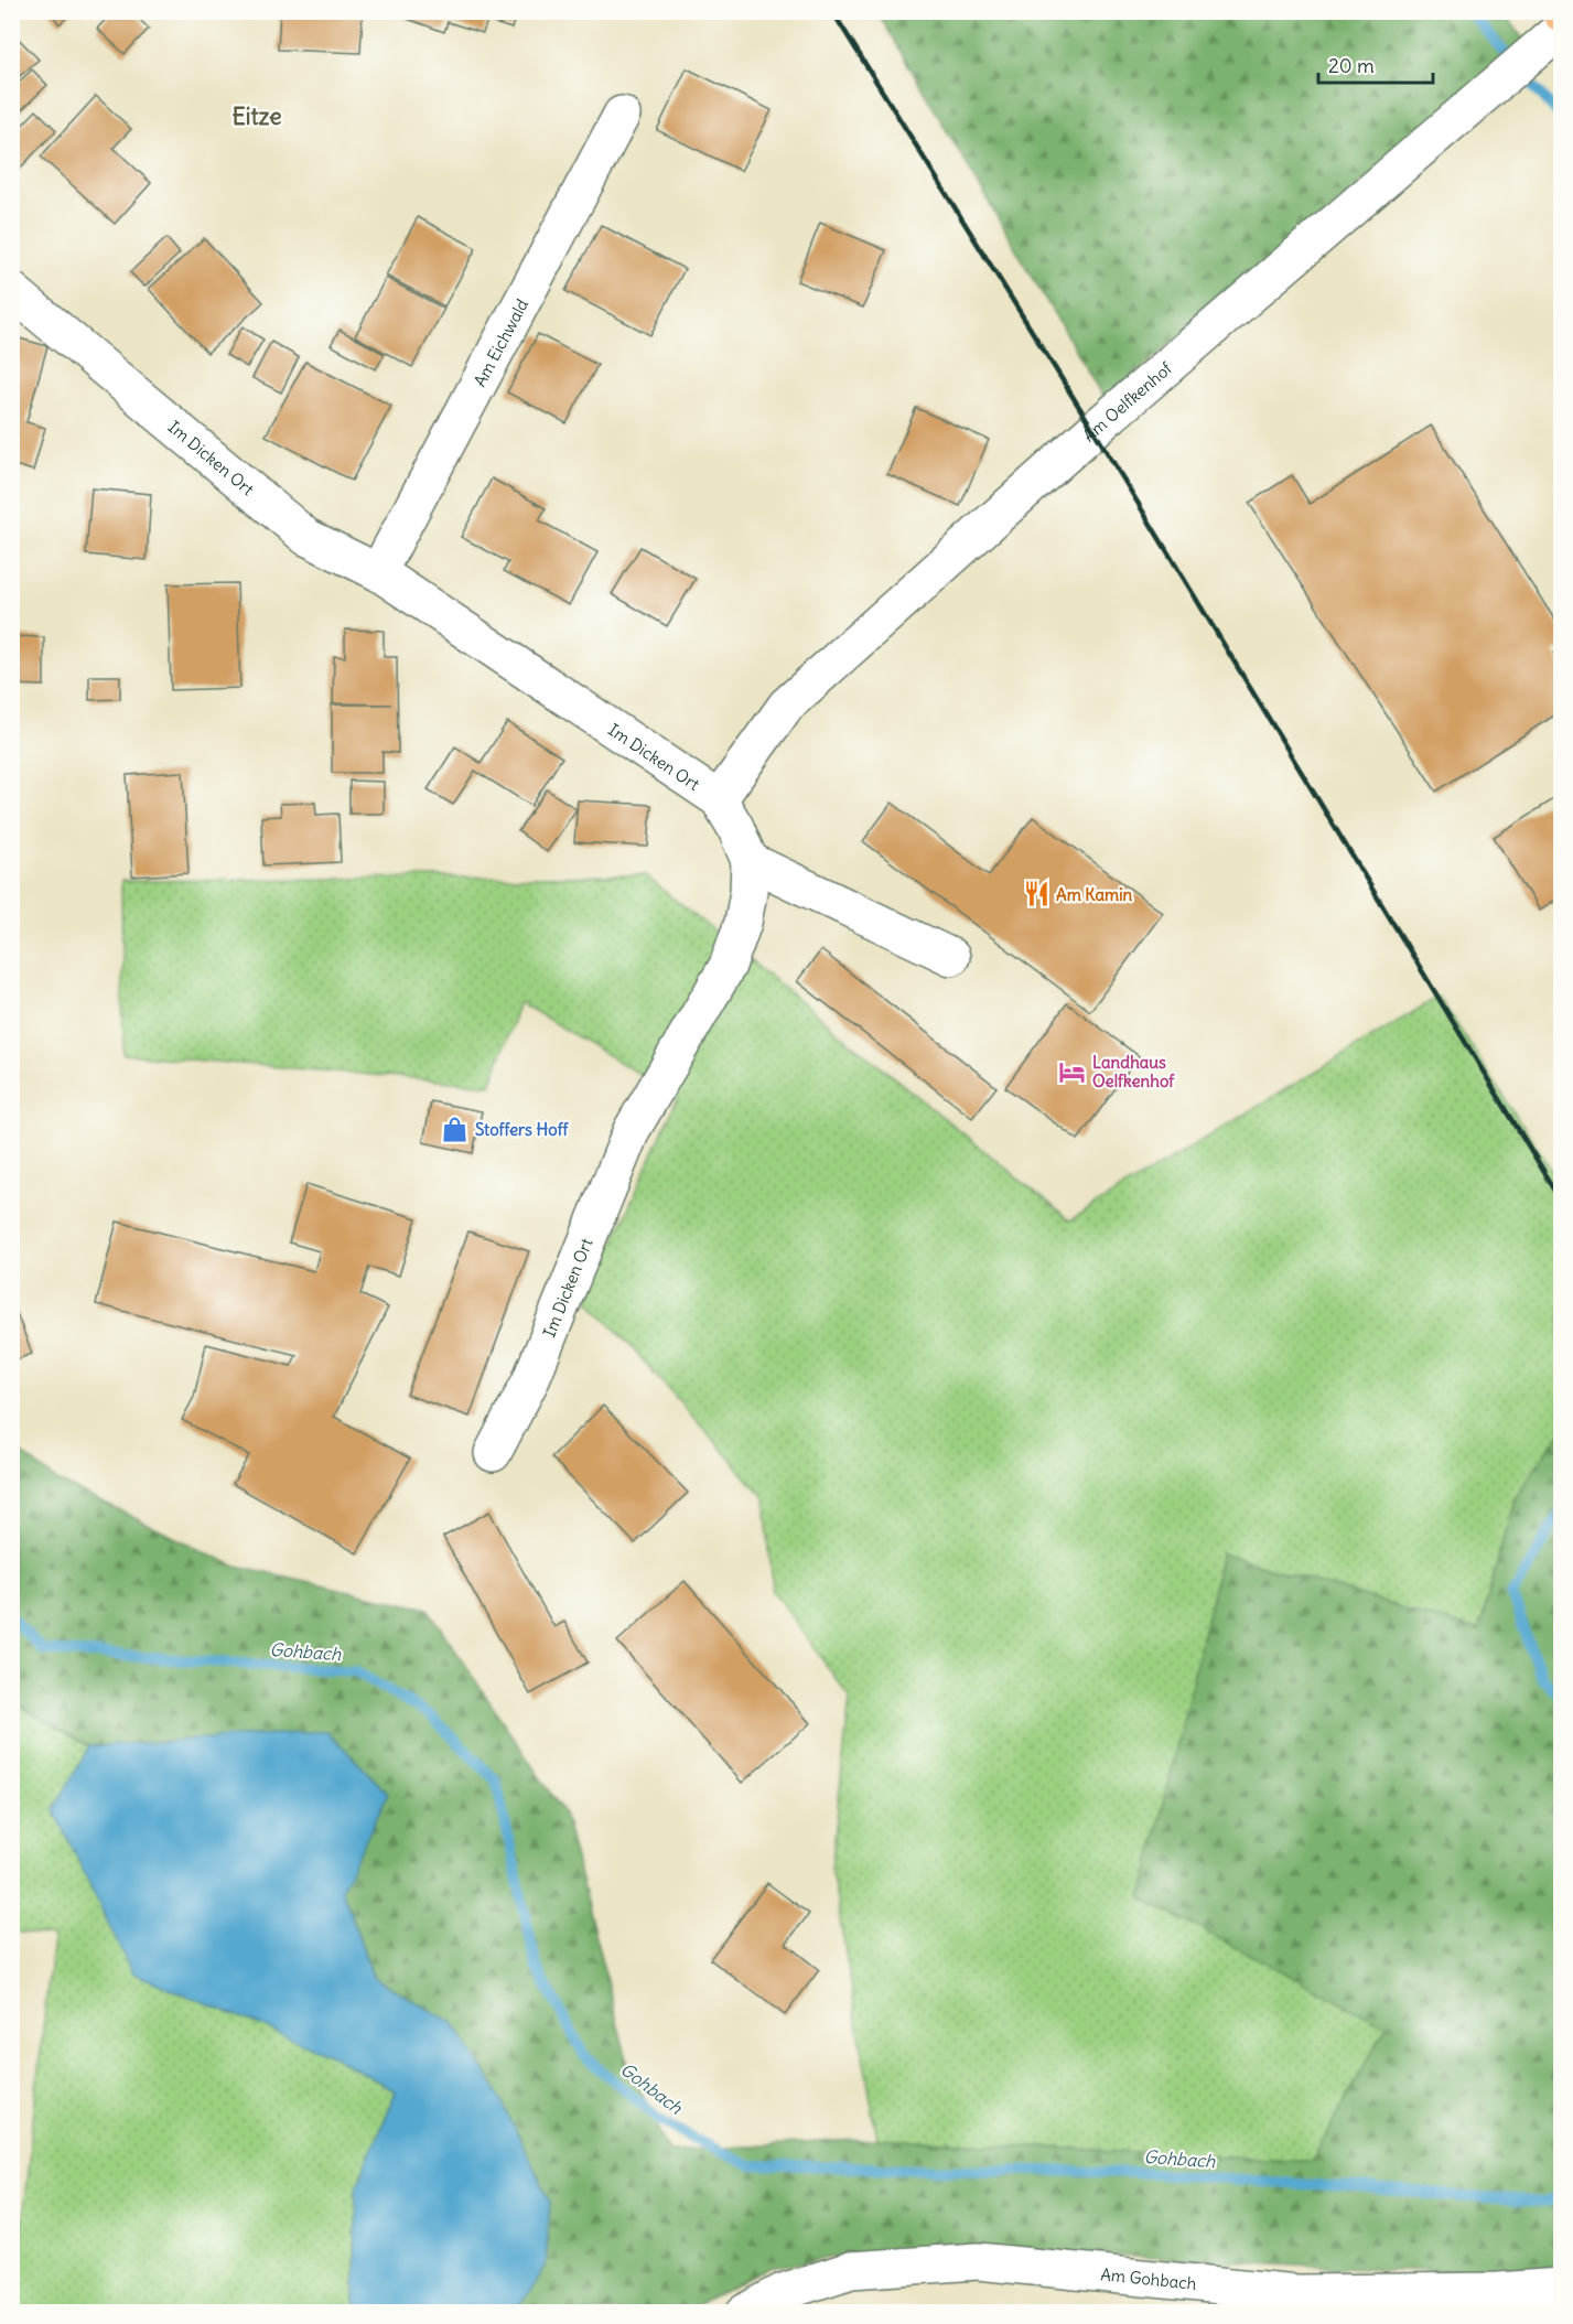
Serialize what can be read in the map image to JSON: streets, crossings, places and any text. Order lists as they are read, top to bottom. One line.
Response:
{"streets":{"street":["Am Eichwald","Am Oelfkenhof","Im Dicken Ort","Am Gohbach"]},"crossings":[["Am Eichwald","Im Dicken Ort"],["Am Oelfkenhof","Im Dicken Ort"]],"districts":["Eitze"],"water":["Gohbach"],"places":{"restaurant":["Am Kamin"],"hotel":["Landhaus Oelfkenhof"],"shop":["Stoffers Hoff"]},"scale_bar":"20 m"}
